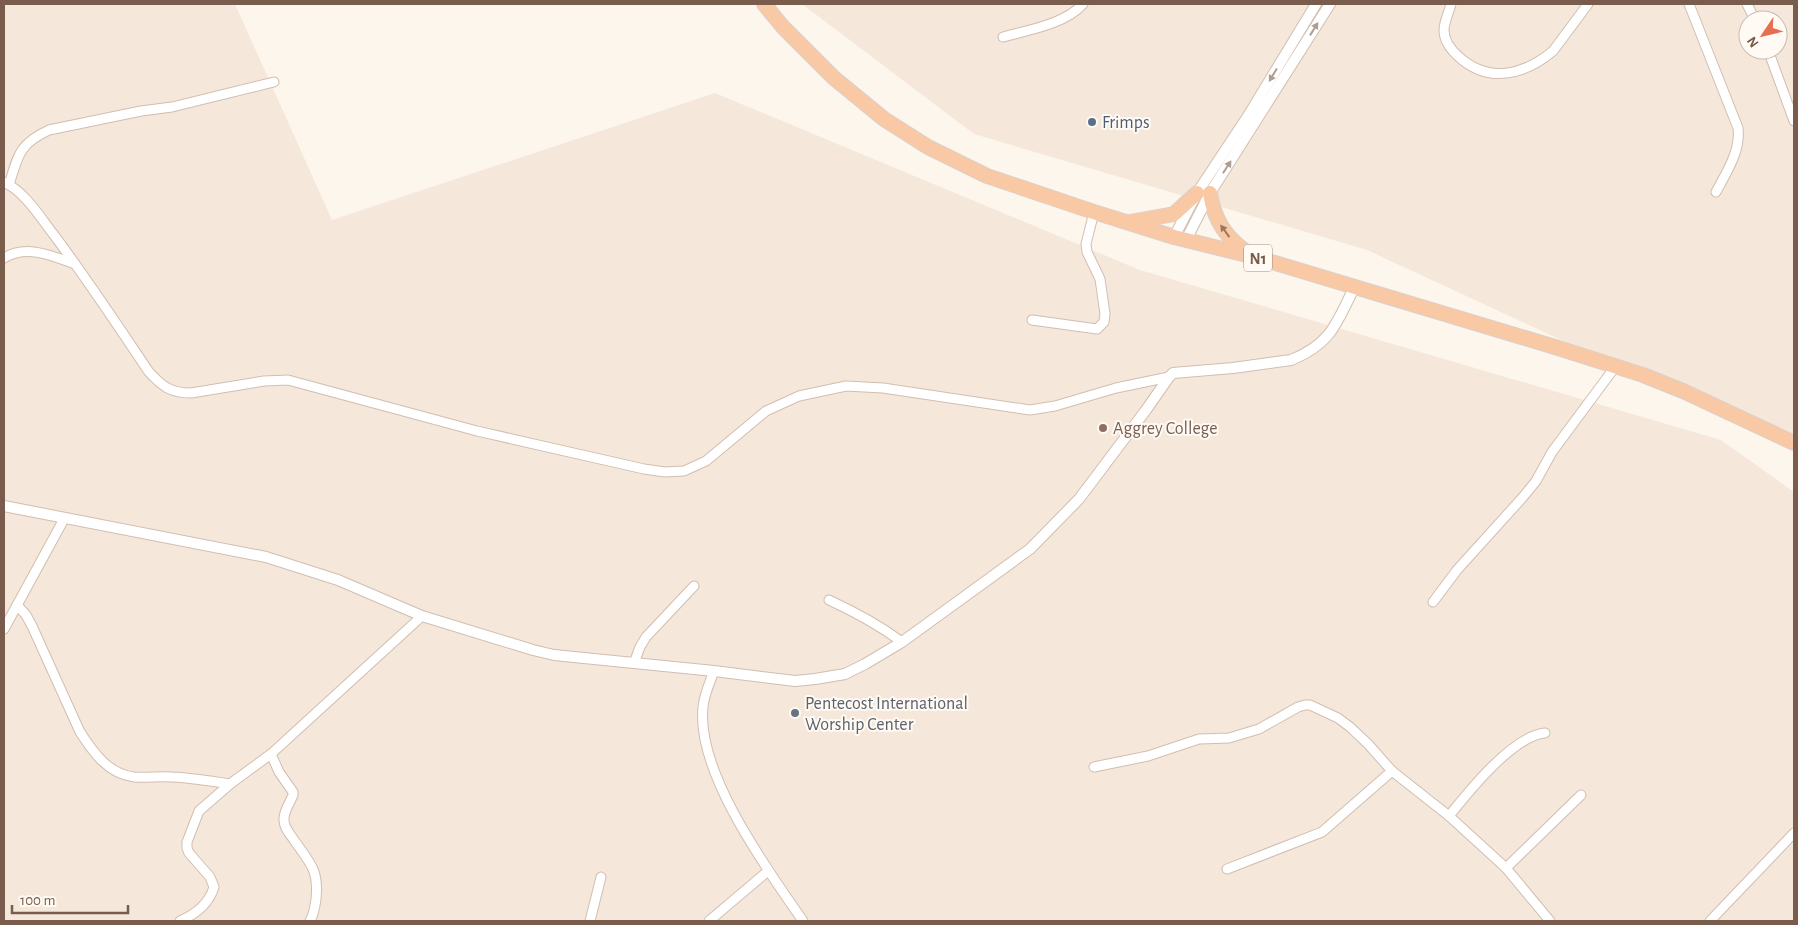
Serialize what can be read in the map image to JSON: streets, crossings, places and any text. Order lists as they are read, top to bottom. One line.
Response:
{"streets":{"highway":["N1"]},"places":["Frimps","Aggrey College","Pentecost International Worship Center"],"scale_bar":"100 m","north":"bottom left"}
